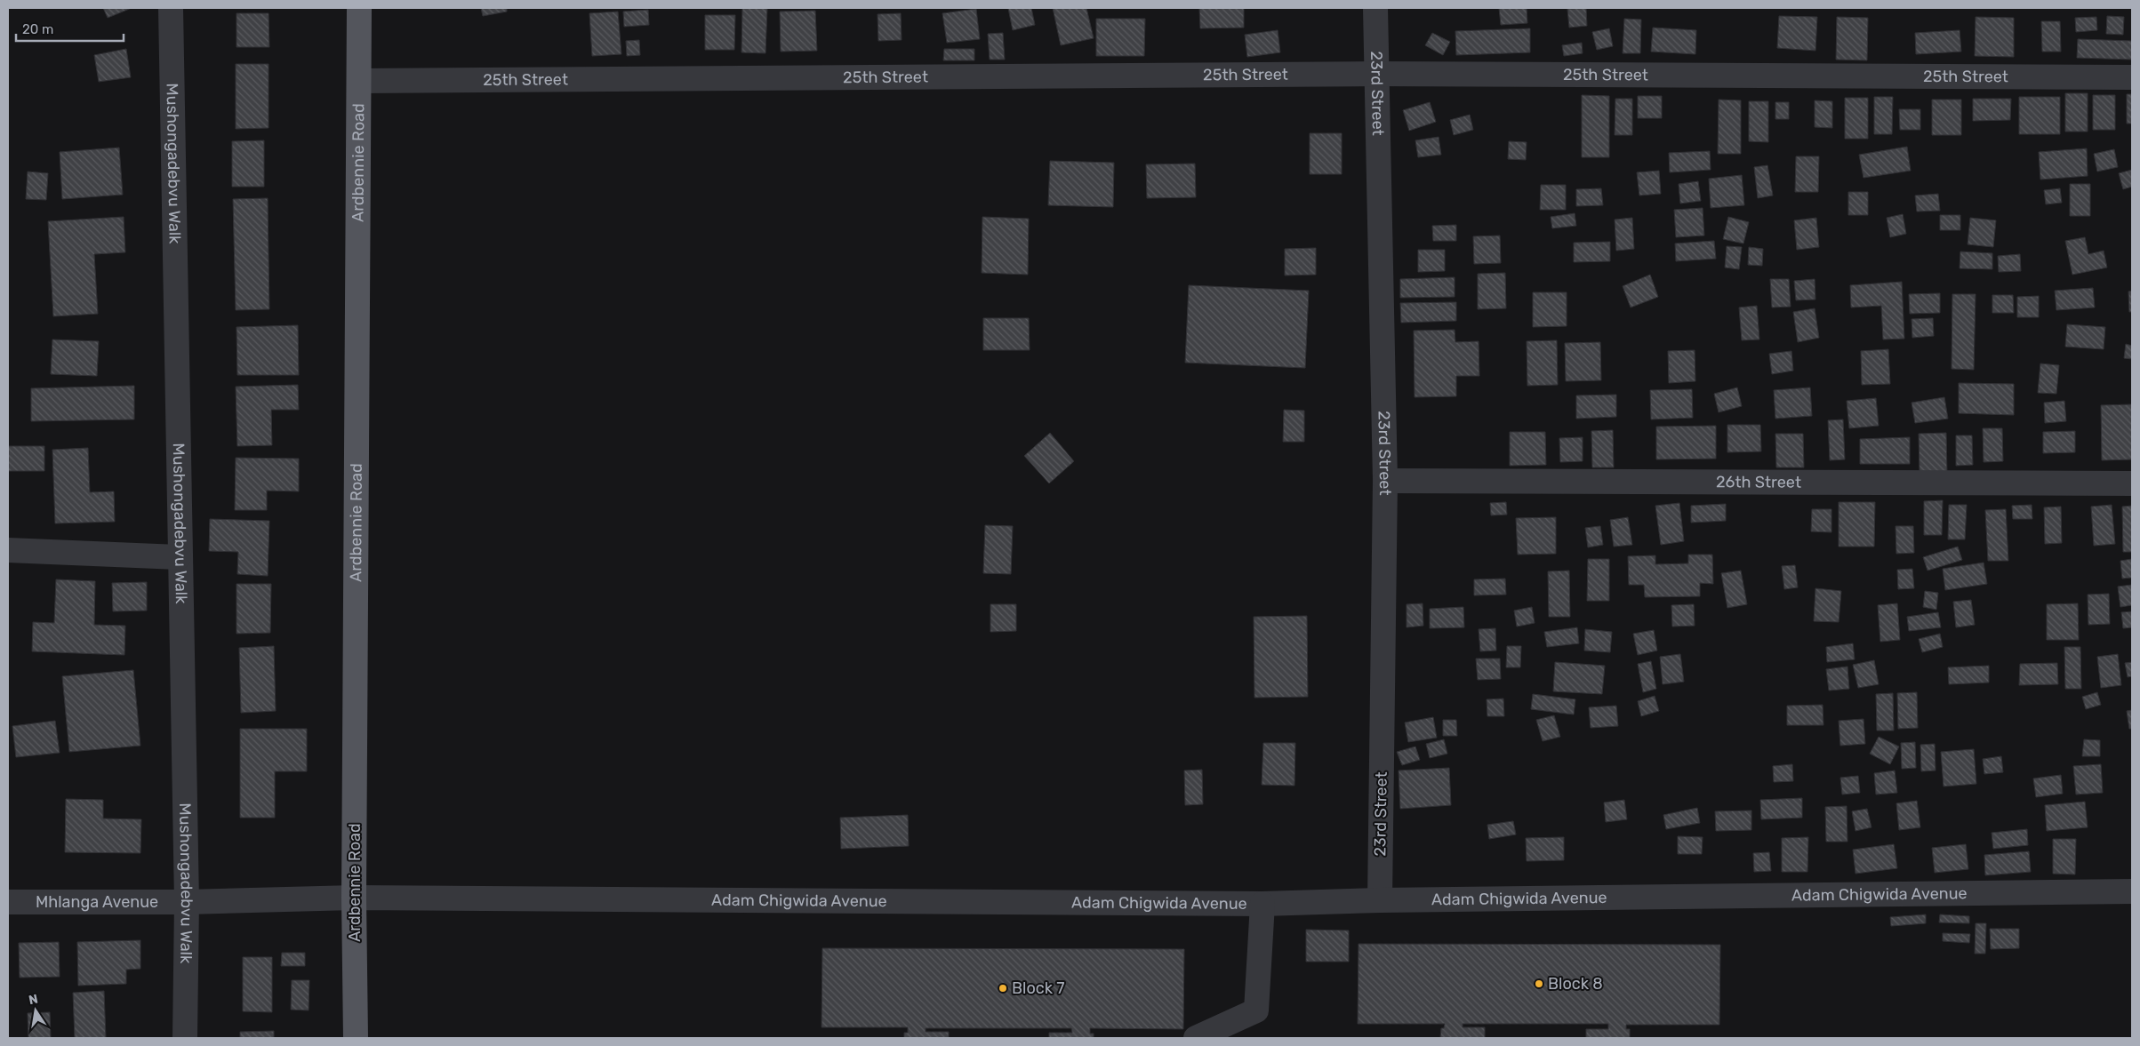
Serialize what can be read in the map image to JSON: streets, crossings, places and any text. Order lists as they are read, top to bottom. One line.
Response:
{"streets":{"main road":["Ardbennie Road"],"street":["25th Street","23rd Street","Mushongadebvu Walk","26th Street","Adam Chigwida Avenue","Mhlanga Avenue"]},"crossings":[["25th Street","23rd Street"],["25th Street","Ardbennie Road"],["23rd Street","26th Street"],["23rd Street","Adam Chigwida Avenue"],["Mushongadebvu Walk","Adam Chigwida Avenue"],["Mushongadebvu Walk","Mhlanga Avenue"],["Ardbennie Road","Adam Chigwida Avenue"],["Adam Chigwida Avenue","Mhlanga Avenue"]],"places":["Block 8","Block 7"],"scale_bar":"20 m","north":"top"}
